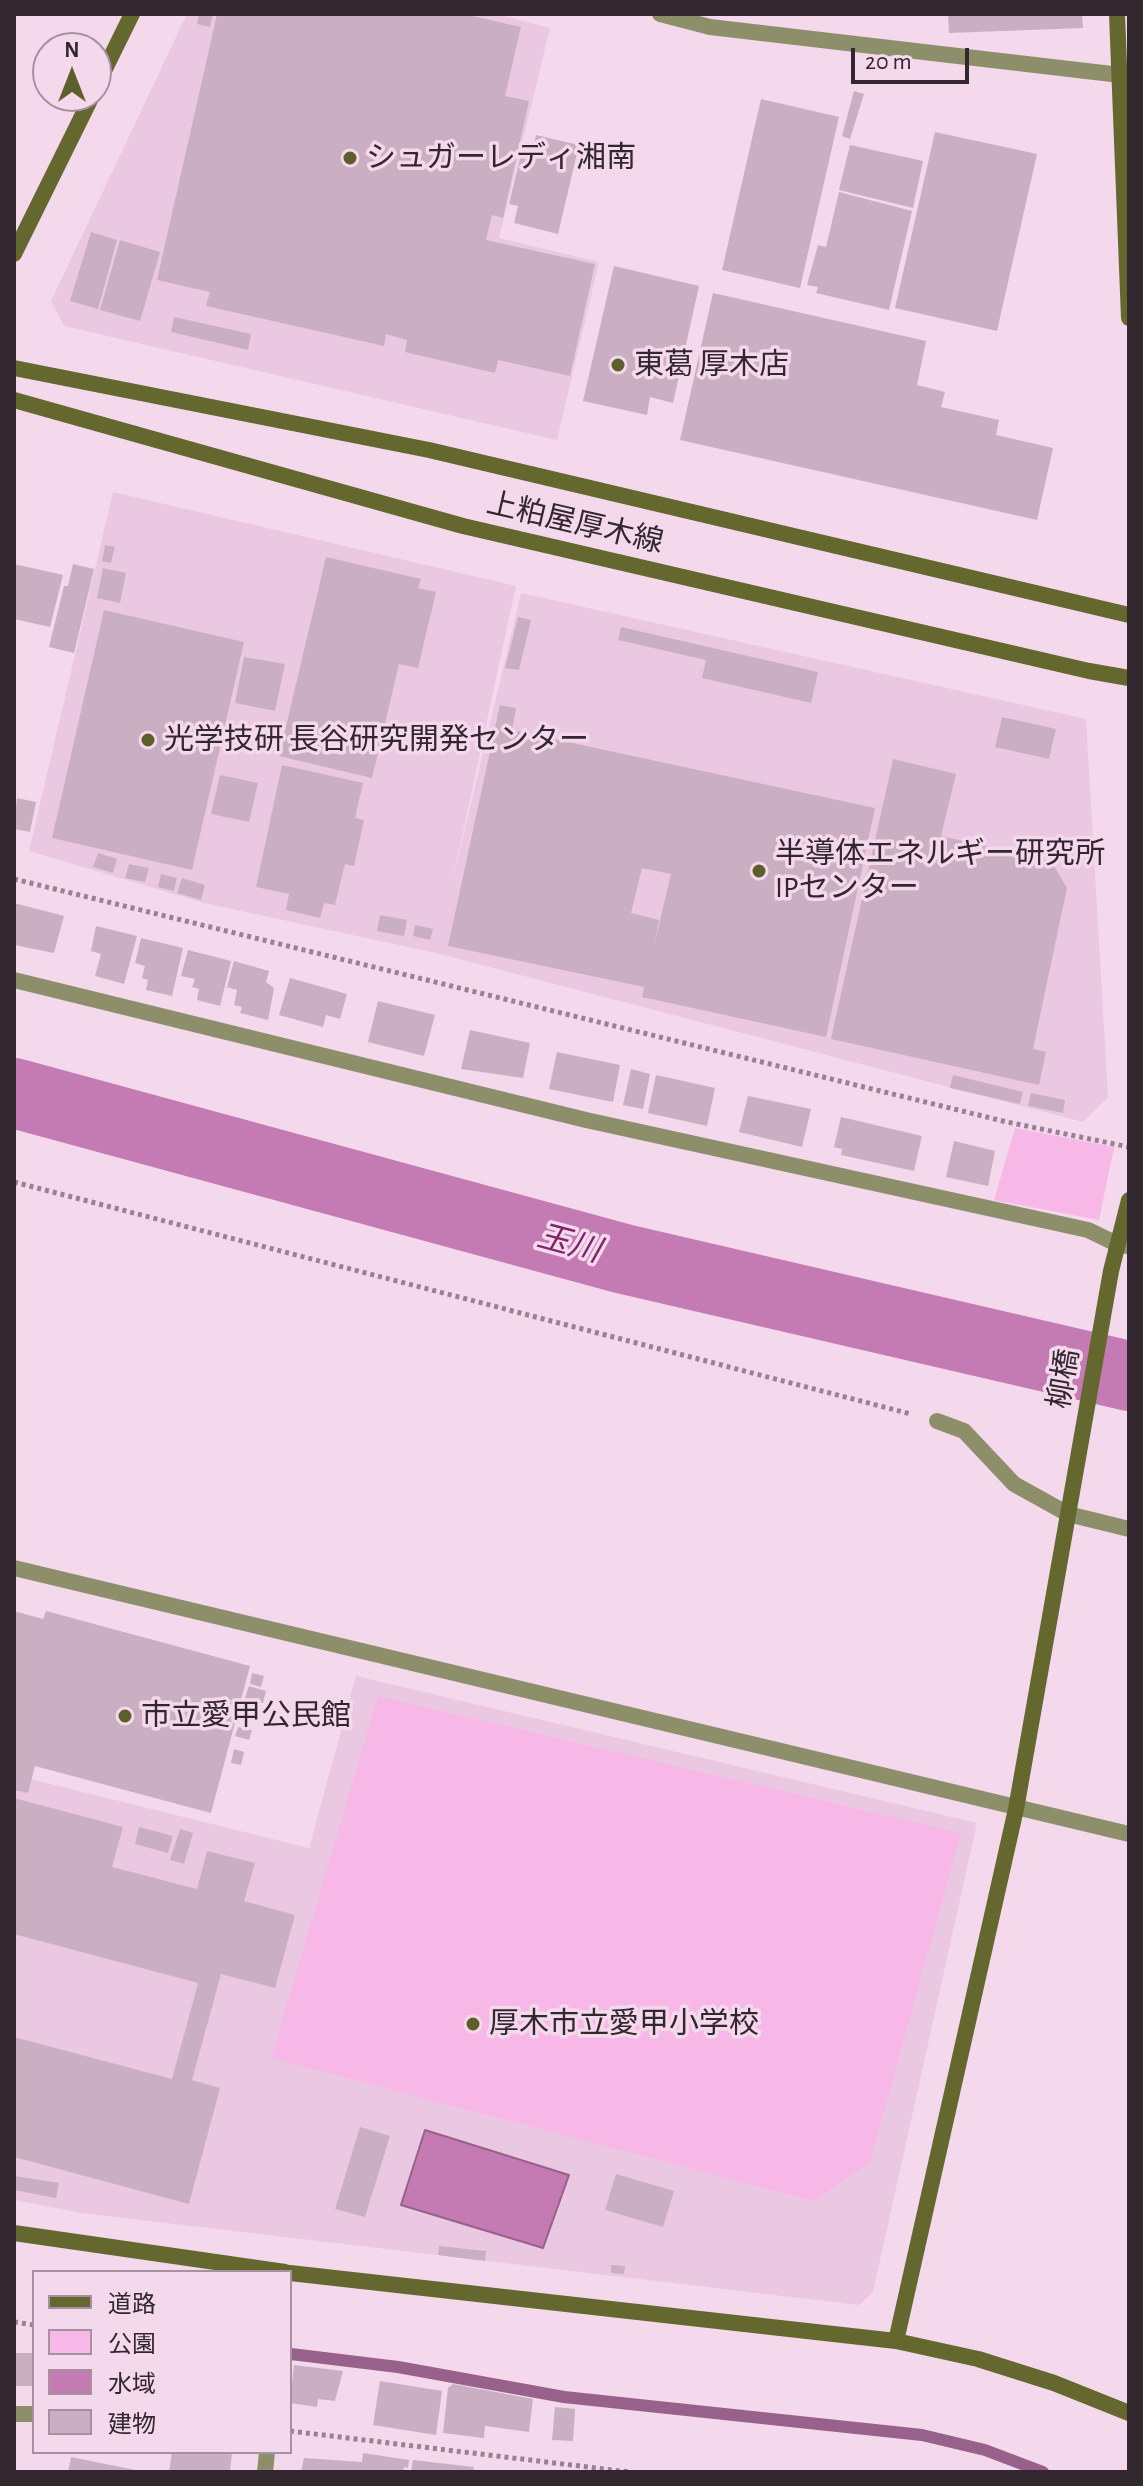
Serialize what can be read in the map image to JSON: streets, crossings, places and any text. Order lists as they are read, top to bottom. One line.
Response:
{"streets":{"street":["上粕屋厚木線","柳橋"]},"water":["玉川"],"places":["シュガーレディ湘南","東葛 厚木店","光学技研 長谷研究開発センター","半導体エネルギー研究所 IPセンター","市立愛甲公民館","厚木市立愛甲小学校"],"legend":["道路","公園","水域","建物"],"scale_bar":"20 m","north":"top"}
